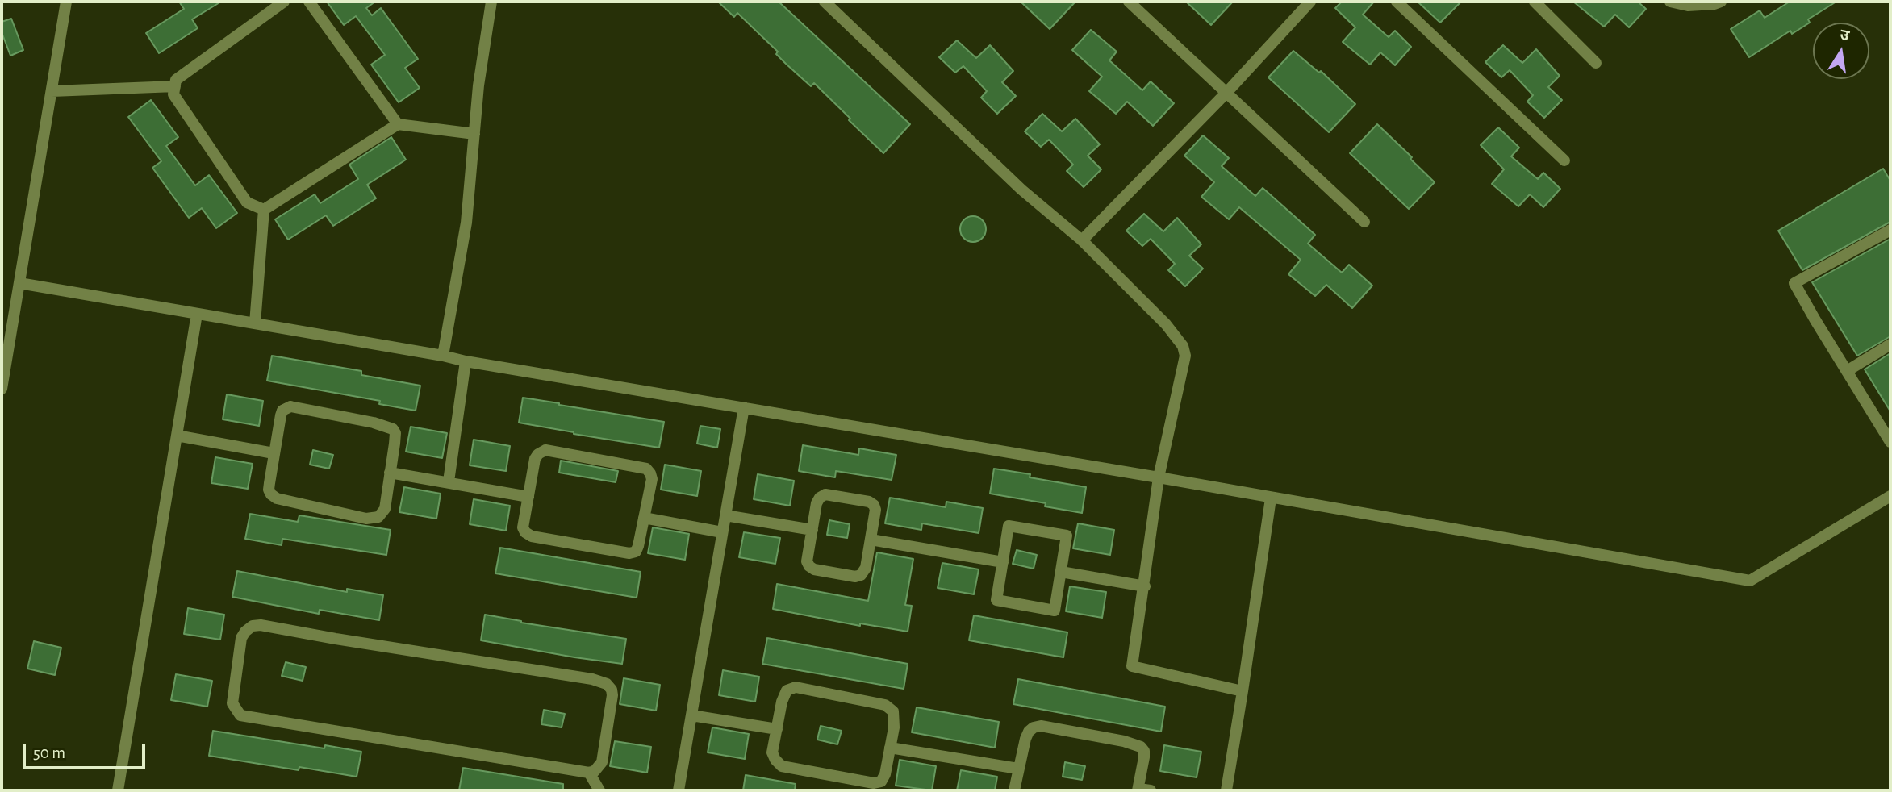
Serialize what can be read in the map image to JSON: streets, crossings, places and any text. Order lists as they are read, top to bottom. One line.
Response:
{"scale_bar":"50 m","north":"top"}
